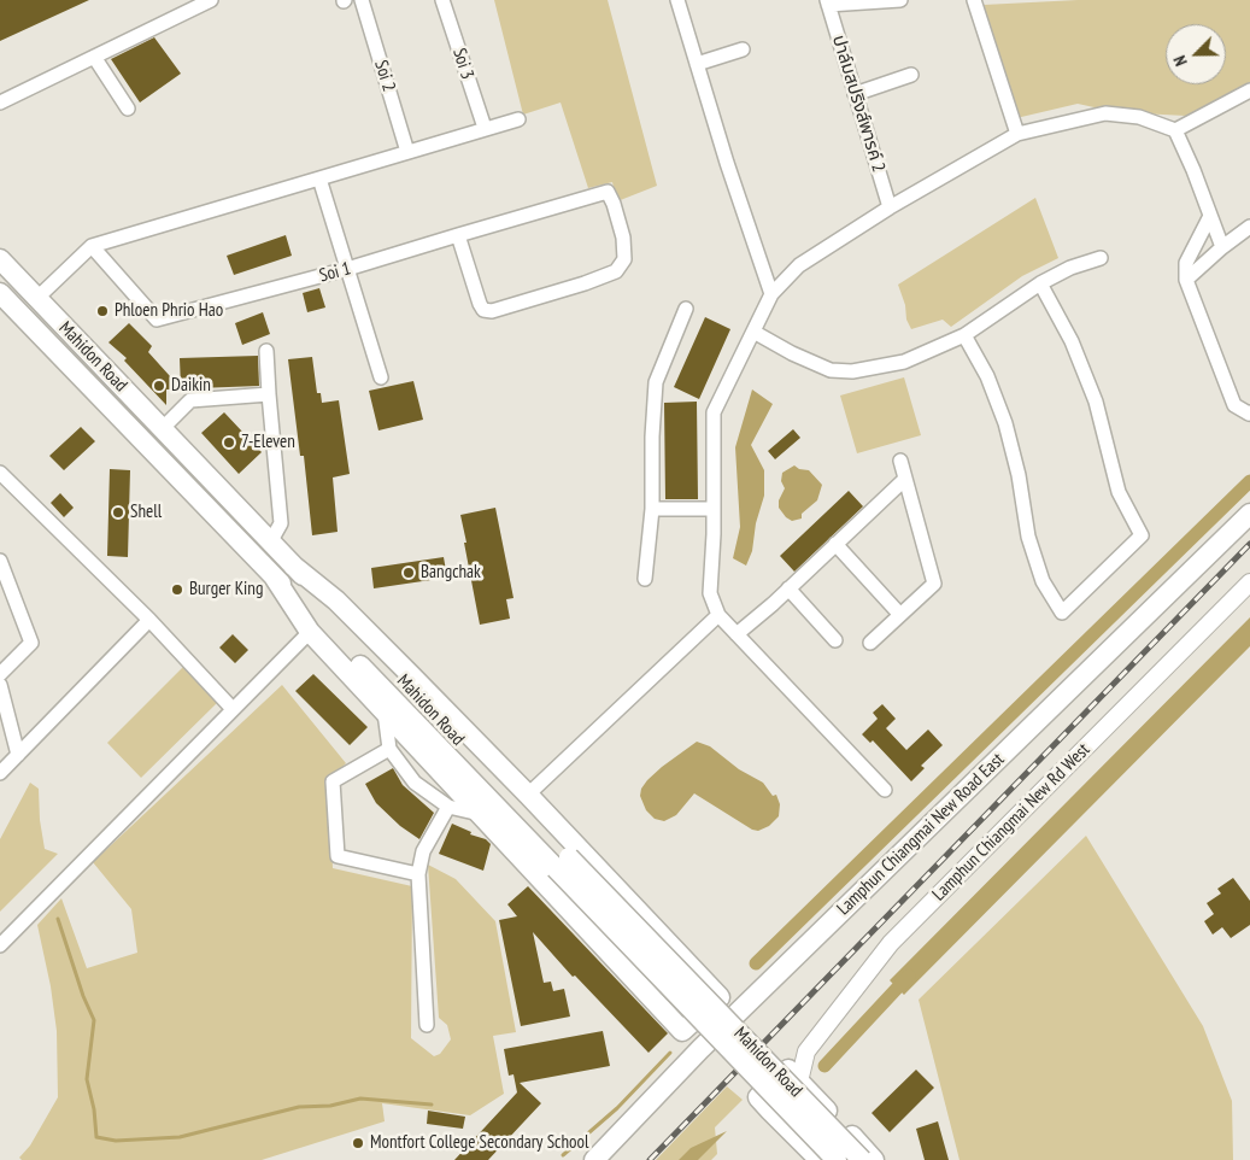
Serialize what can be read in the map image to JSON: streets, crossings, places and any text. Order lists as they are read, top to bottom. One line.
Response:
{"streets":{"main road":["Mahidon Road","Lamphun Chiangmai New Road East"],"street":["Soi 3","Soi 2","ปาล์มสปริงส์พารค์ 2","Soi 1","Lamphun Chiangmai New Rd West"]},"places":["Phloen Phrio Hao","Daikin","7-Eleven","Shell","Bangchak","Burger King","Montfort College Secondary School"],"north":"bottom left"}
